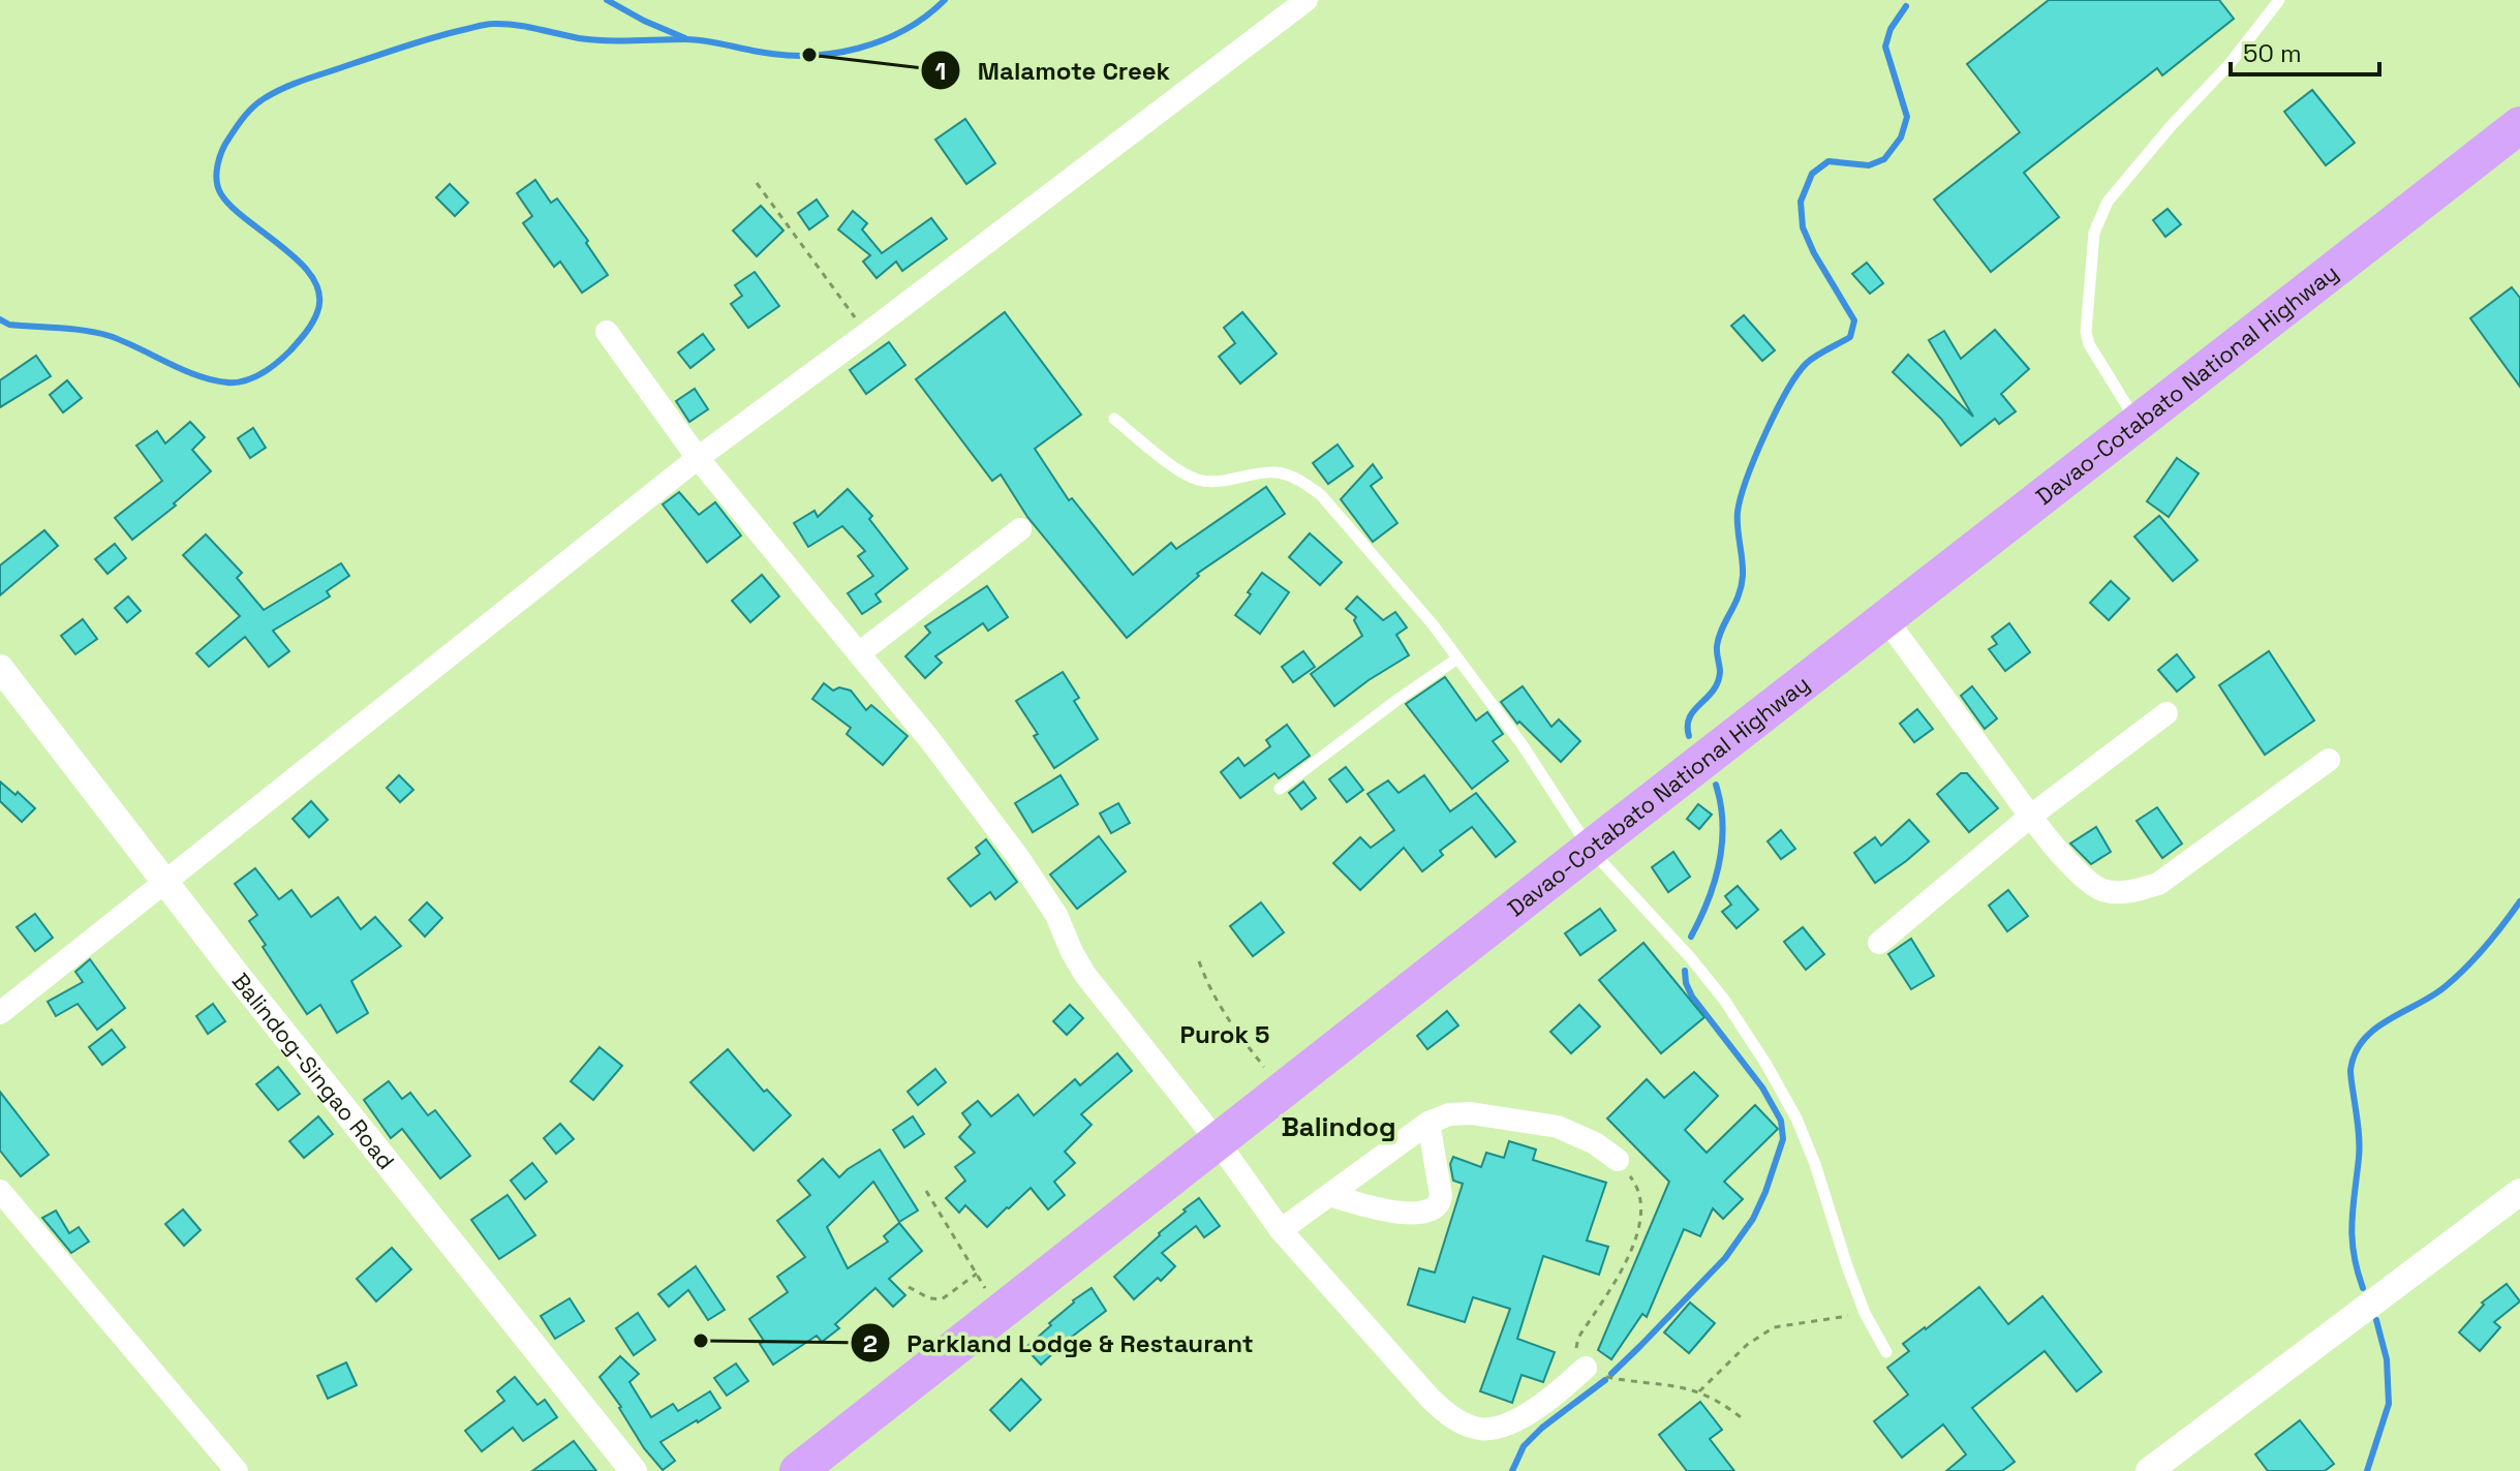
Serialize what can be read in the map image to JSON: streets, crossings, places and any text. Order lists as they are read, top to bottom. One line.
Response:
{"streets":{"highway":["Davao-Cotabato National Highway"],"street":["Balindog-Singao Road"]},"districts":["Purok 5","Balindog"],"places":["Malamote Creek","Parkland Lodge & Restaurant"],"scale_bar":"50 m"}
